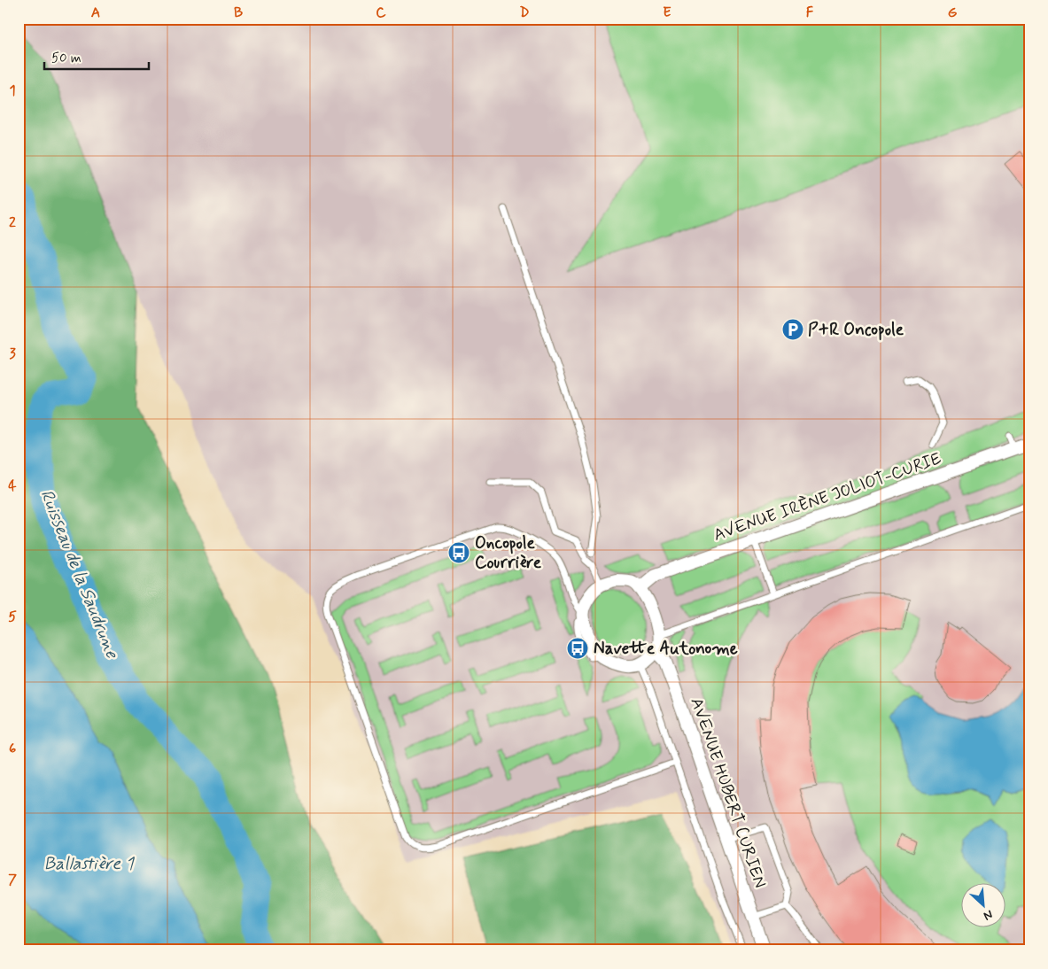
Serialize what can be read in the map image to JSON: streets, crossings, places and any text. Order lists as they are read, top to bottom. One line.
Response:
{"streets":{"street":["AVENUE IRÈNE JOLIOT-CURIE","AVENUE HUBERT CURIEN"]},"crossings":[["AVENUE IRÈNE JOLIOT-CURIE","AVENUE HUBERT CURIEN"]],"water":["Ruisseau de la Saudrune","Ballastière 1"],"places":{"parking":["P+R Oncopole"],"bus stop":["Oncopole Courrière","Navette Autonome"]},"scale_bar":"50 m","north":"bottom right","grid":{"columns":["A","B","C","D","E","F","G"],"rows":["1","2","3","4","5","6","7"]}}
